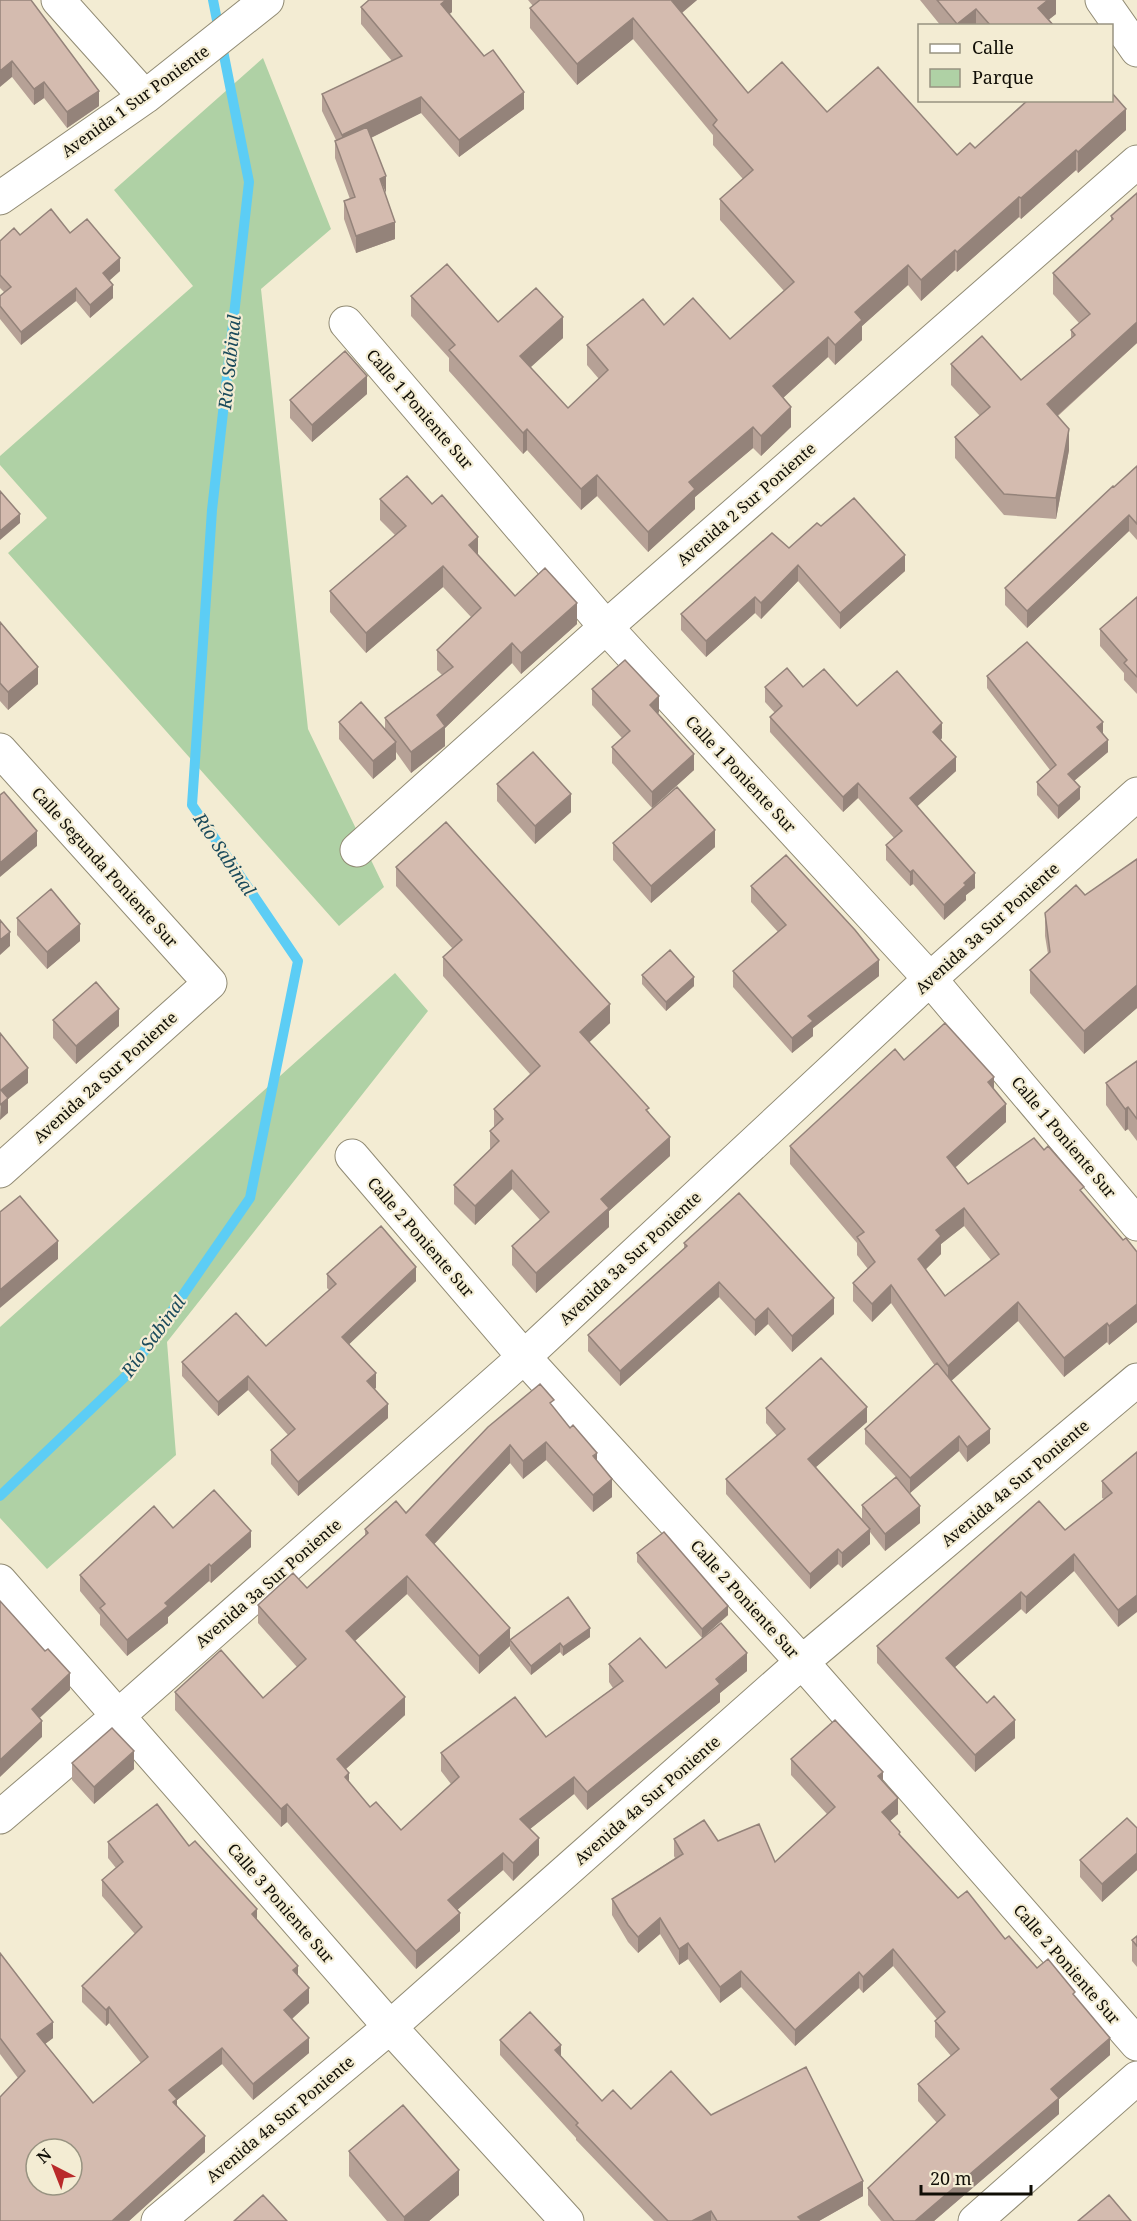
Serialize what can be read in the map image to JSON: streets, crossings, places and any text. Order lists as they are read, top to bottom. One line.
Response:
{"streets":{"street":["Avenida 1 Sur Poniente","Calle 1 Poniente Sur","Avenida 2 Sur Poniente","Calle Segunda Poniente Sur","Avenida 3a Sur Poniente","Avenida 2a Sur Poniente","Calle 2 Poniente Sur","Avenida 4a Sur Poniente","Calle 3 Poniente Sur"]},"crossings":[["Calle 1 Poniente Sur","Avenida 2 Sur Poniente"],["Calle 1 Poniente Sur","Avenida 3a Sur Poniente"],["Calle Segunda Poniente Sur","Avenida 2a Sur Poniente"],["Avenida 3a Sur Poniente","Calle 2 Poniente Sur"],["Avenida 3a Sur Poniente","Calle 3 Poniente Sur"],["Calle 2 Poniente Sur","Avenida 4a Sur Poniente"],["Avenida 4a Sur Poniente","Calle 3 Poniente Sur"]],"water":["Río Sabinal"],"legend":["Calle","Parque"],"scale_bar":"20 m","north":"top left"}
